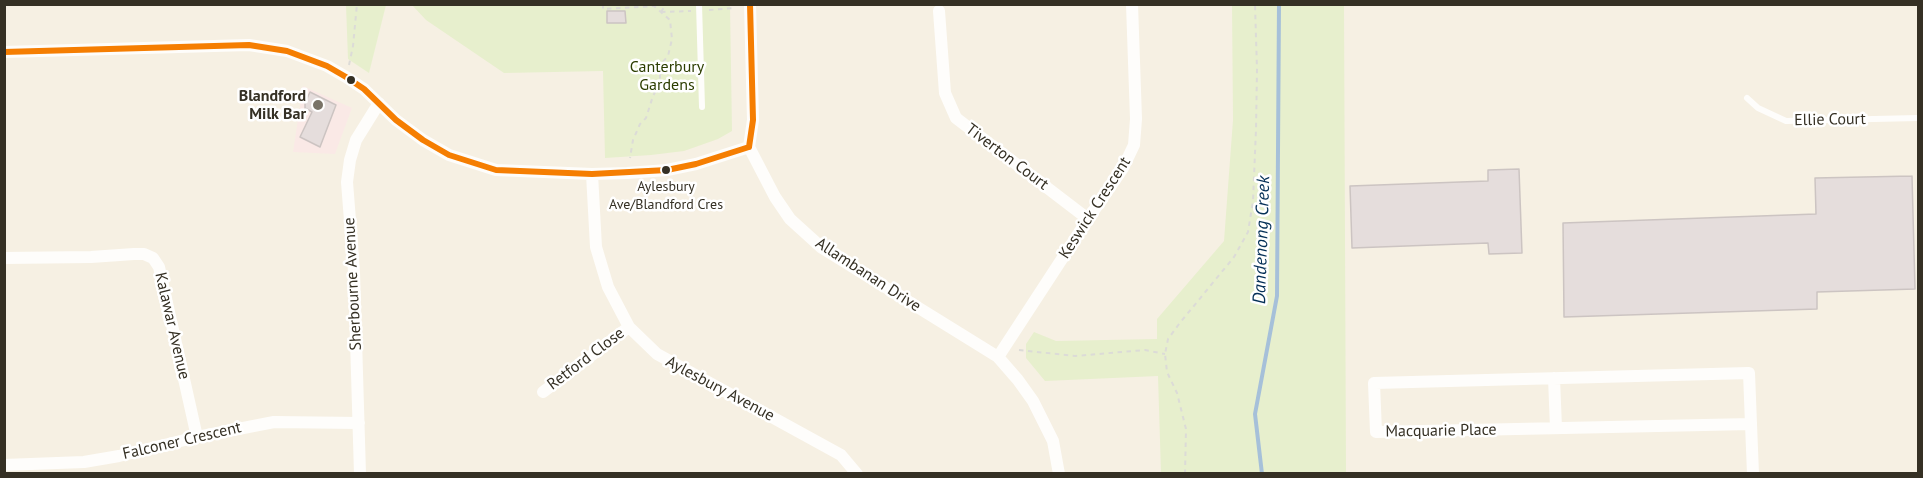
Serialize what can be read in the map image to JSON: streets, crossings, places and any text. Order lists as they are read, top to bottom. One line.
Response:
{"streets":{"street":["Tiverton Court","Keswick Crescent","Allambanan Drive","Sherbourne Avenue","Kalawar Avenue","Retford Close","Aylesbury Avenue","Macquarie Place","Falconer Crescent"],"lane":["Ellie Court"]},"crossings":[["Tiverton Court","Keswick Crescent"],["Keswick Crescent","Allambanan Drive"],["Sherbourne Avenue","Falconer Crescent"],["Kalawar Avenue","Falconer Crescent"],["Retford Close","Aylesbury Avenue"]],"water":["Dandenong Creek"],"parks":["Canterbury Gardens"],"places":["Blandford Milk Bar","Aylesbury Ave/Blandford Cres"]}
